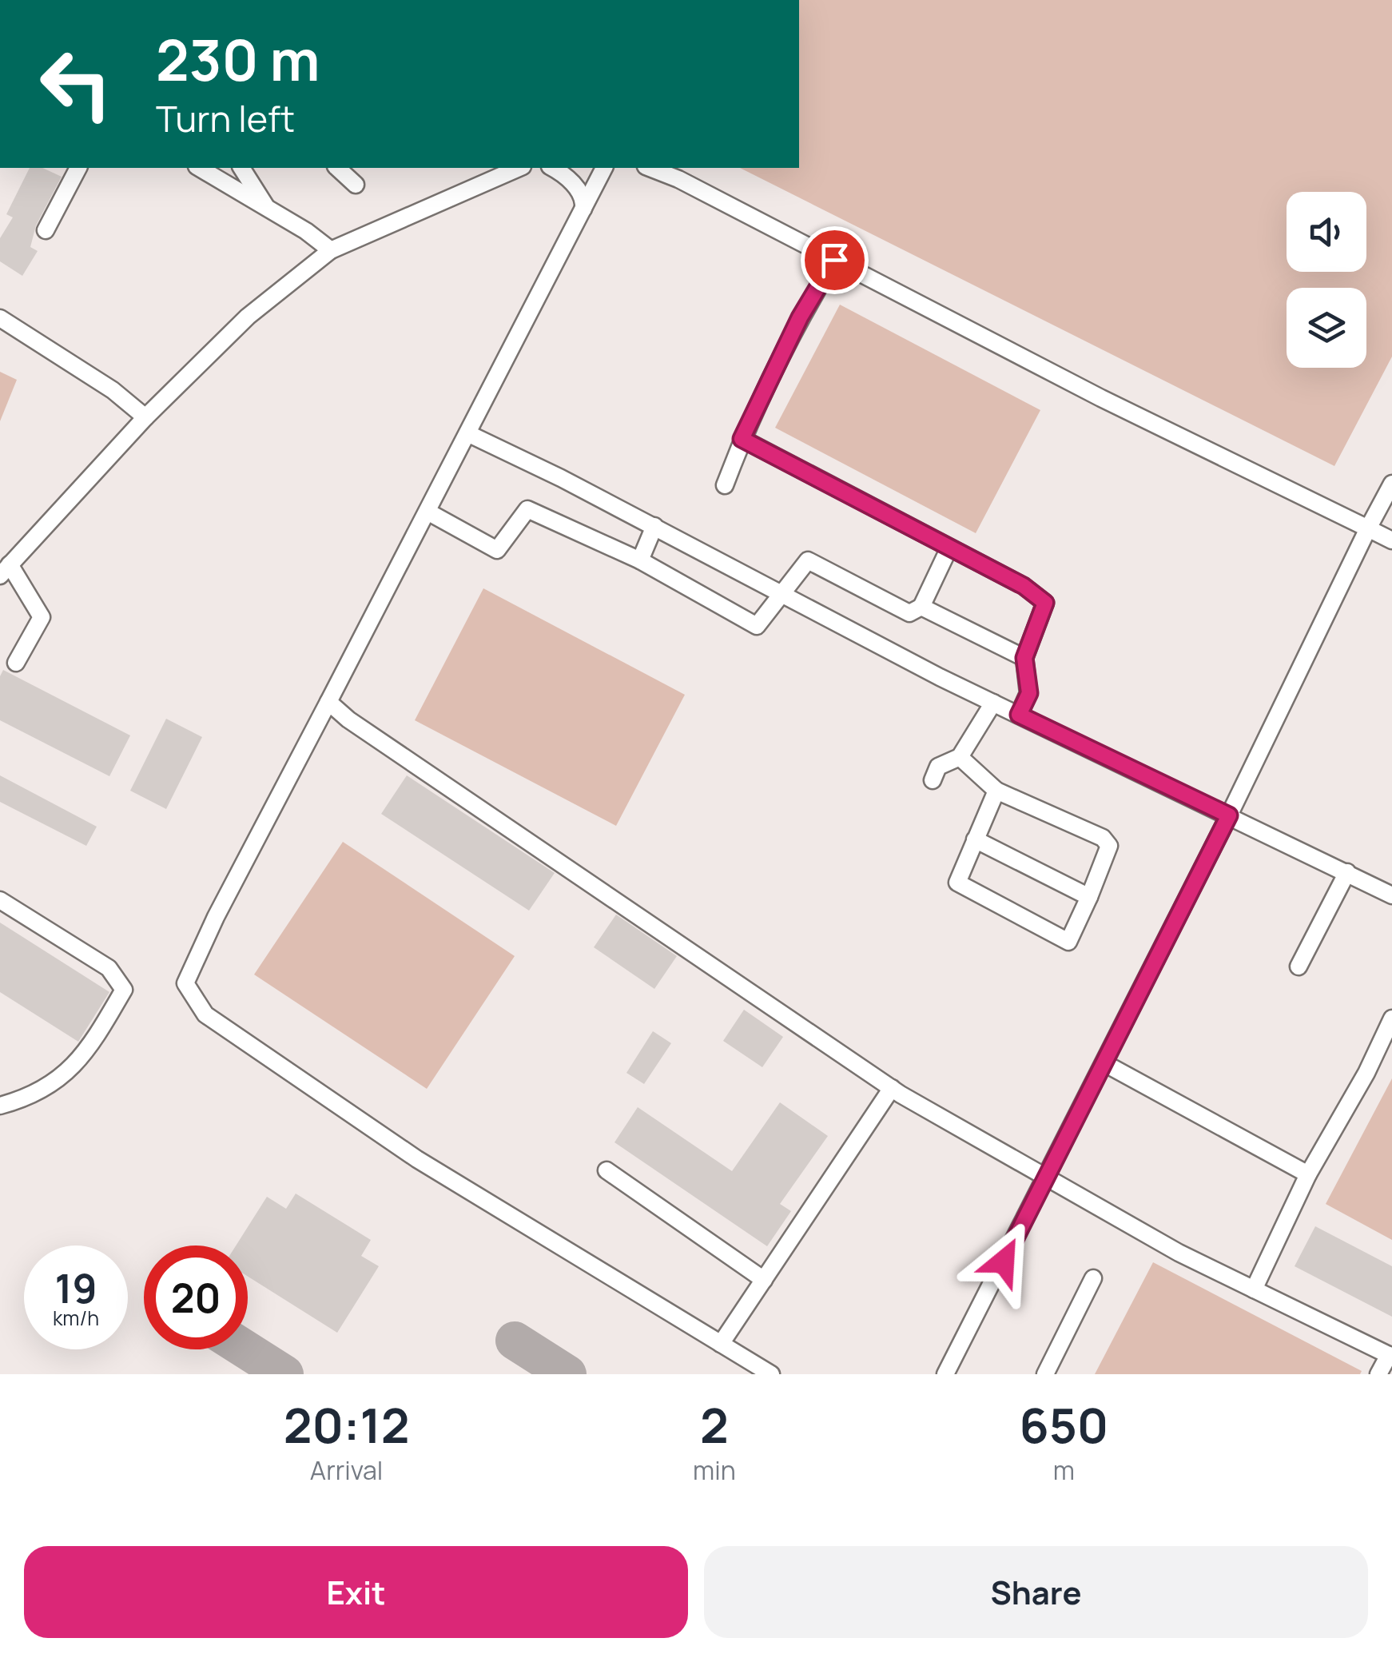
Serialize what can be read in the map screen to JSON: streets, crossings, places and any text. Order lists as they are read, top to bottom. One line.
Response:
{"page":{"turn":["230 m","Turn left"],"speed":"19 km/h","limit":"20","eta":["20:12","Arrival","2","min","650","m"],"buttons":["Exit","Share"]}}
